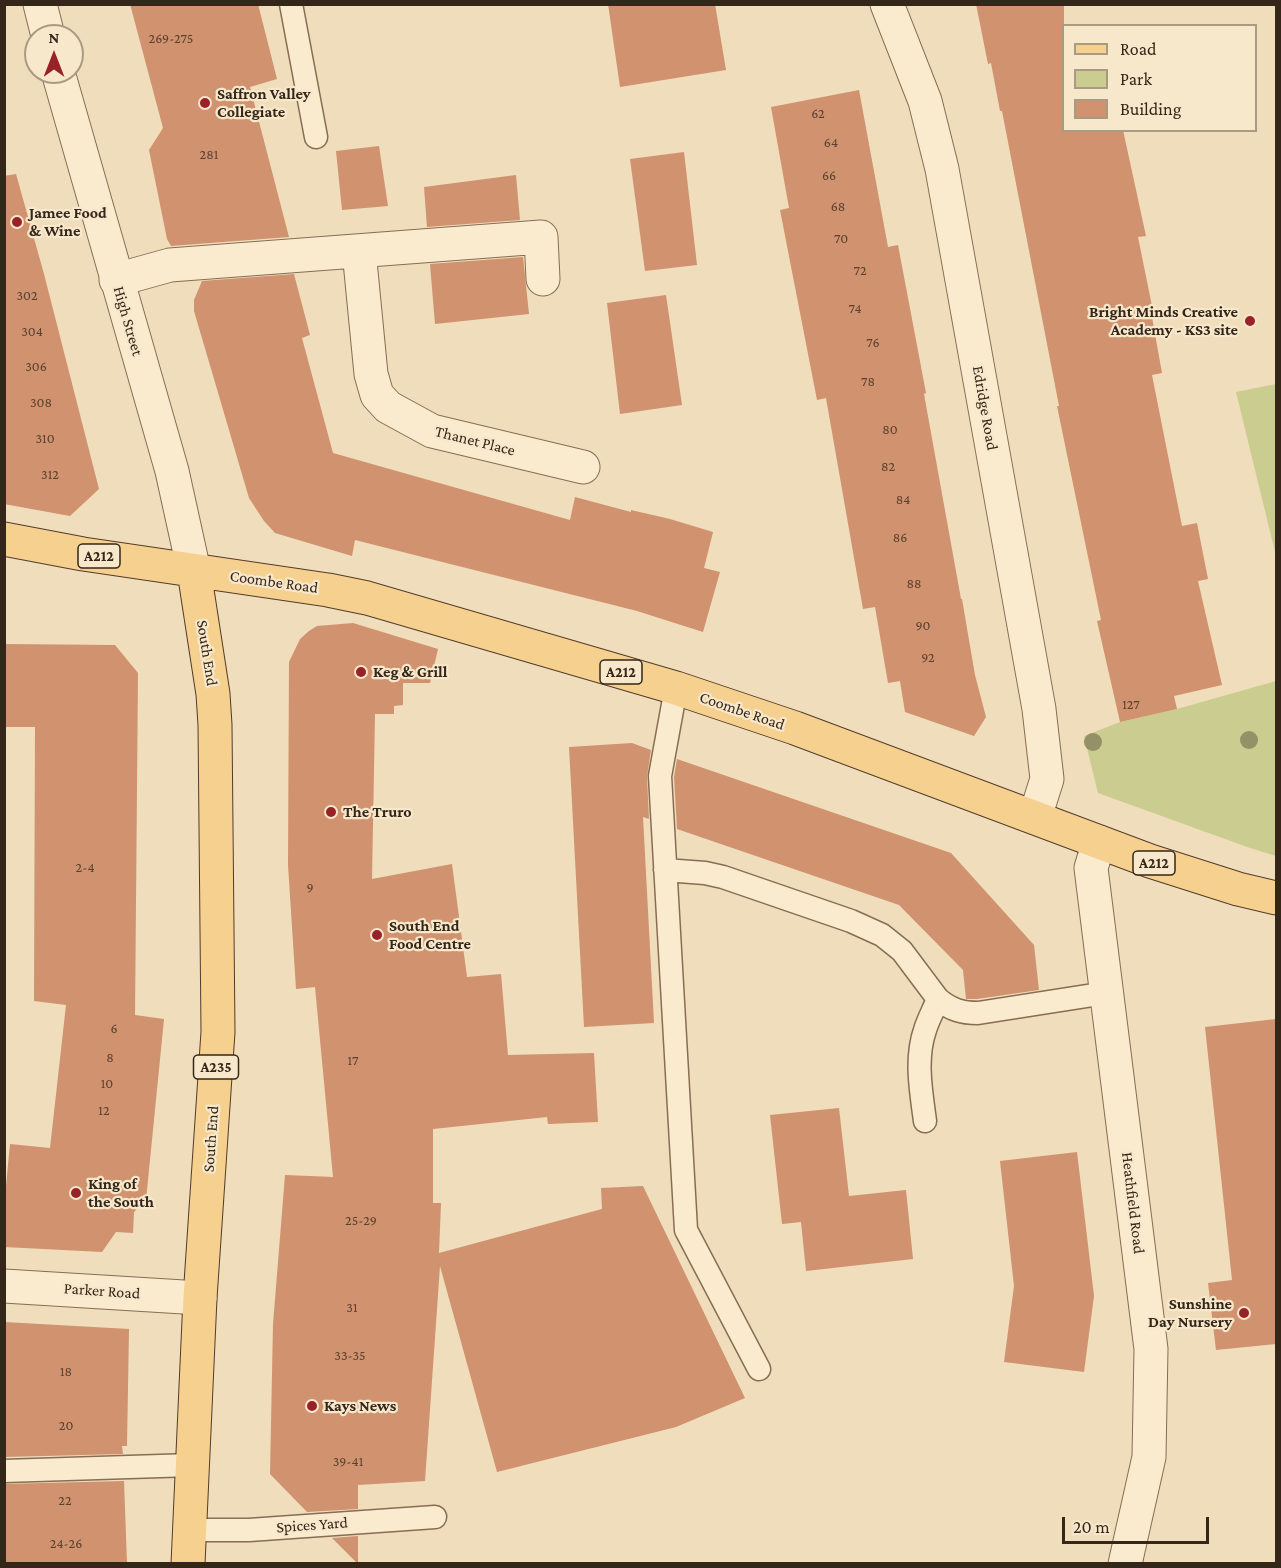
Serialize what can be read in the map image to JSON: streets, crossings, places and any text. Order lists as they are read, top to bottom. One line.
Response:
{"streets":{"main road":["A212","Coombe Road","South End","A235"],"street":["High Street","Edridge Road","Thanet Place","Heathfield Road","Parker Road"],"lane":["Spices Yard"]},"crossings":[["High Street","A212"],["High Street","Coombe Road"],["High Street","South End"],["Edridge Road","Coombe Road"],["A212","Coombe Road"],["A212","South End"],["Coombe Road","South End"],["Coombe Road","Heathfield Road"],["South End","Parker Road"],["South End","Spices Yard"]],"places":["Saffron Valley Collegiate","Jamee Food & Wine","Bright Minds Creative Academy - KS3 site","Keg & Grill","The Truro","South End Food Centre","King of the South","Sunshine Day Nursery","Kays News"],"house_numbers":["269-275","62","64","281","66","68","70","72","302","74","304","76","306","78","308","80","310","82","312","84","86","88","90","92","127","2-4","9","6","8","17","10","12","25-29","31","33-35","18","20","39-41","22","24-26"],"legend":["Road","Park","Building"],"scale_bar":"20 m","north":"top"}
